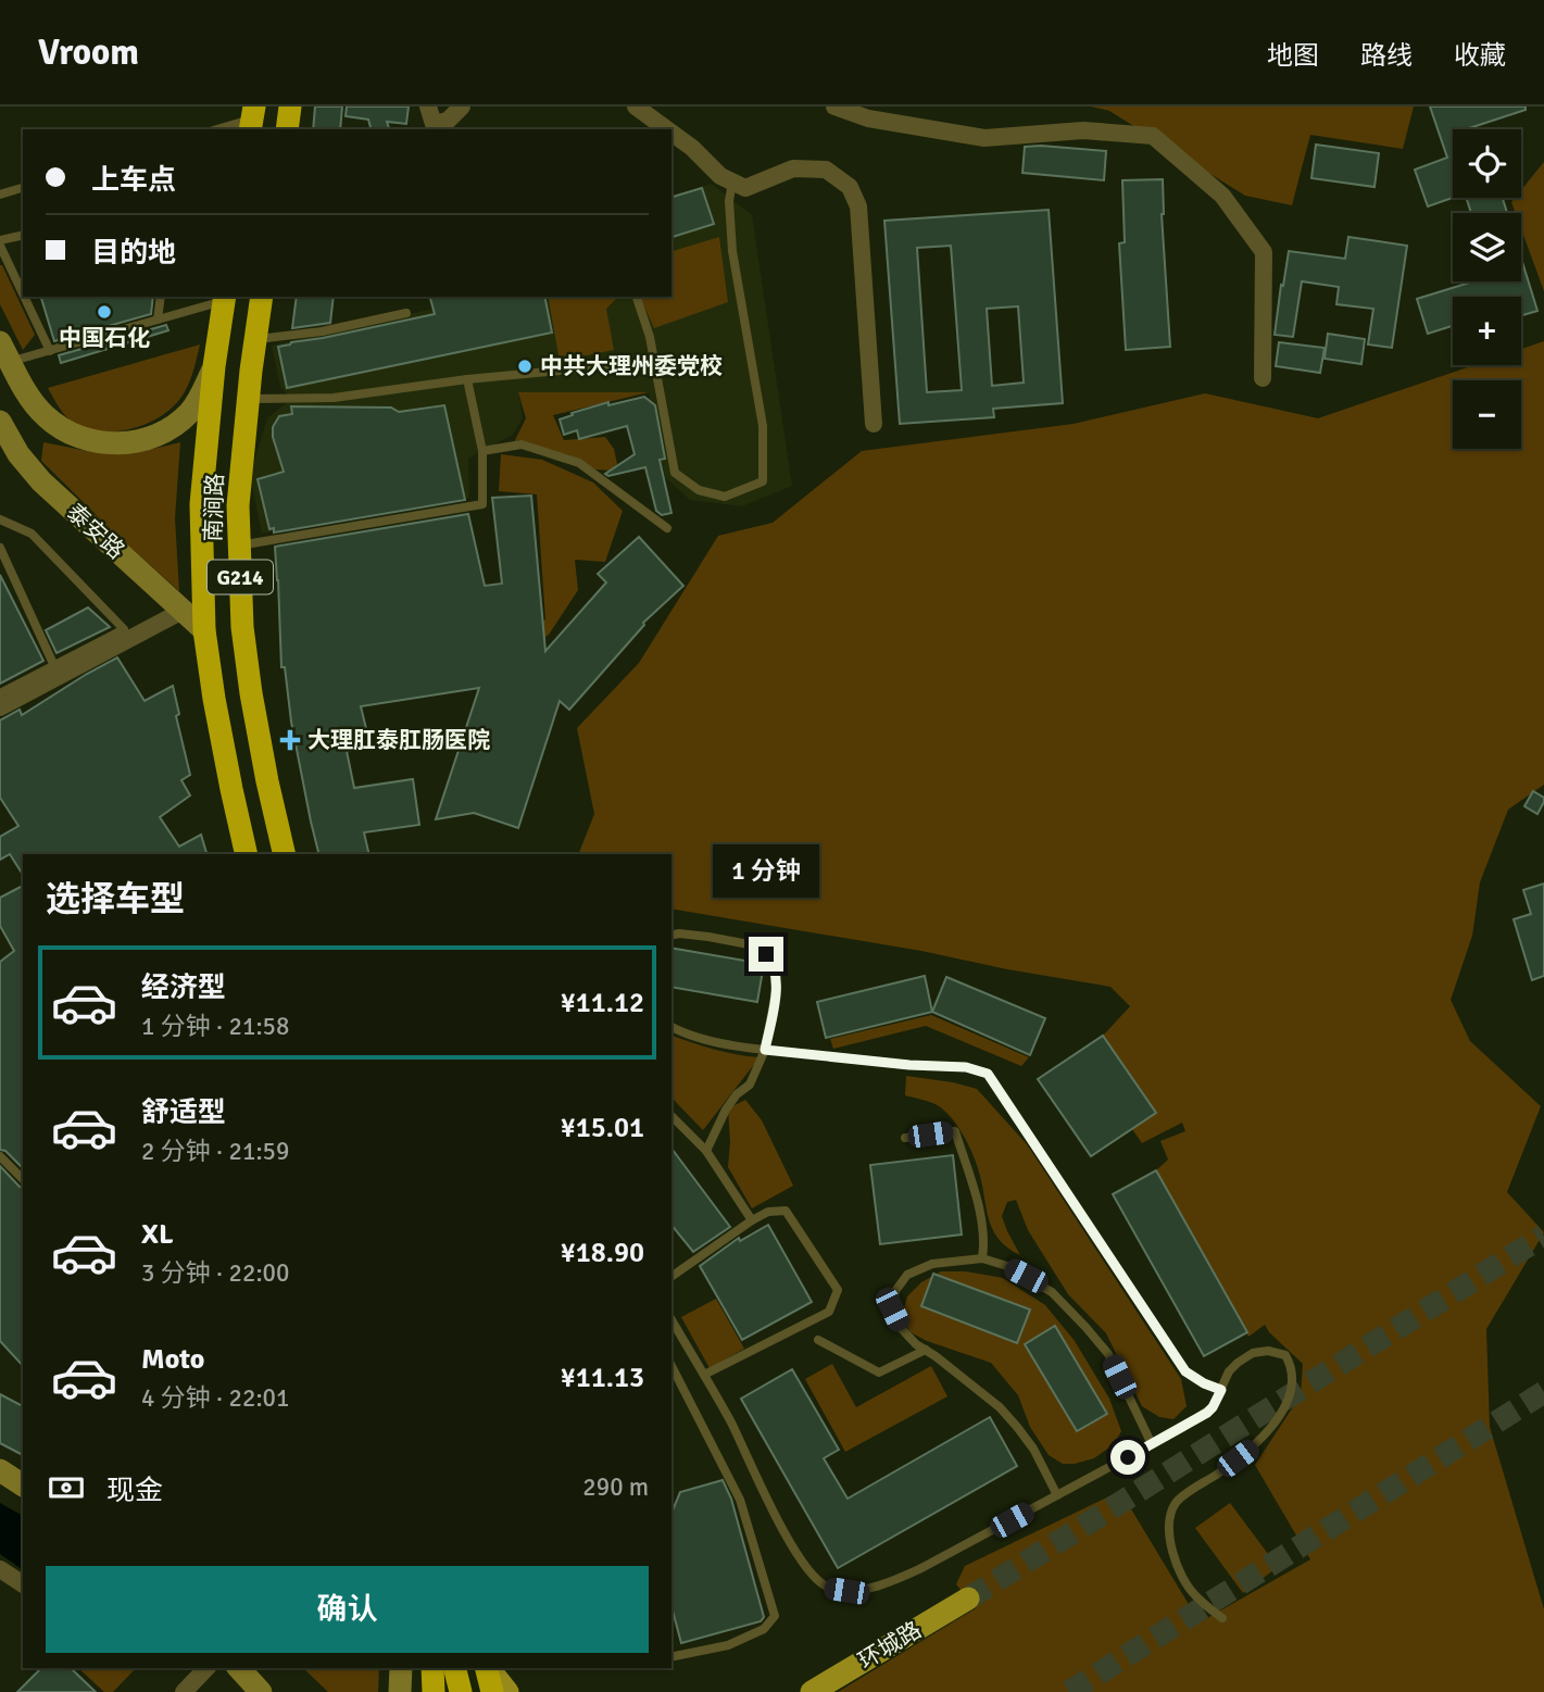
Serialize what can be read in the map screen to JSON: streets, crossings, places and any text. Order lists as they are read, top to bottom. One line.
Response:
{"streets":{"highway":["南涧路","G214"],"main road":["泰安路","环城路"]},"crossings":[["南涧路","泰安路"]],"places":{"other":["中国石化","中共大理州委党校"],"health":["大理肛泰肛肠医院"]},"page":{"header":"Vroom","nav":["地图","路线","收藏"],"map_buttons":["+","−"],"banner":["上车点","目的地"],"bubble":"1 分钟","heading":"选择车型","list":[{"name":"经济型","note":"1 分钟 · 21:58","value":"¥11.12"},{"name":"舒适型","note":"2 分钟 · 21:59","value":"¥15.01"},{"name":"XL","note":"3 分钟 · 22:00","value":"¥18.90"},{"name":"Moto","note":"4 分钟 · 22:01","value":"¥11.13"}],"pay":["现金","290 m"],"buttons":"确认"}}
